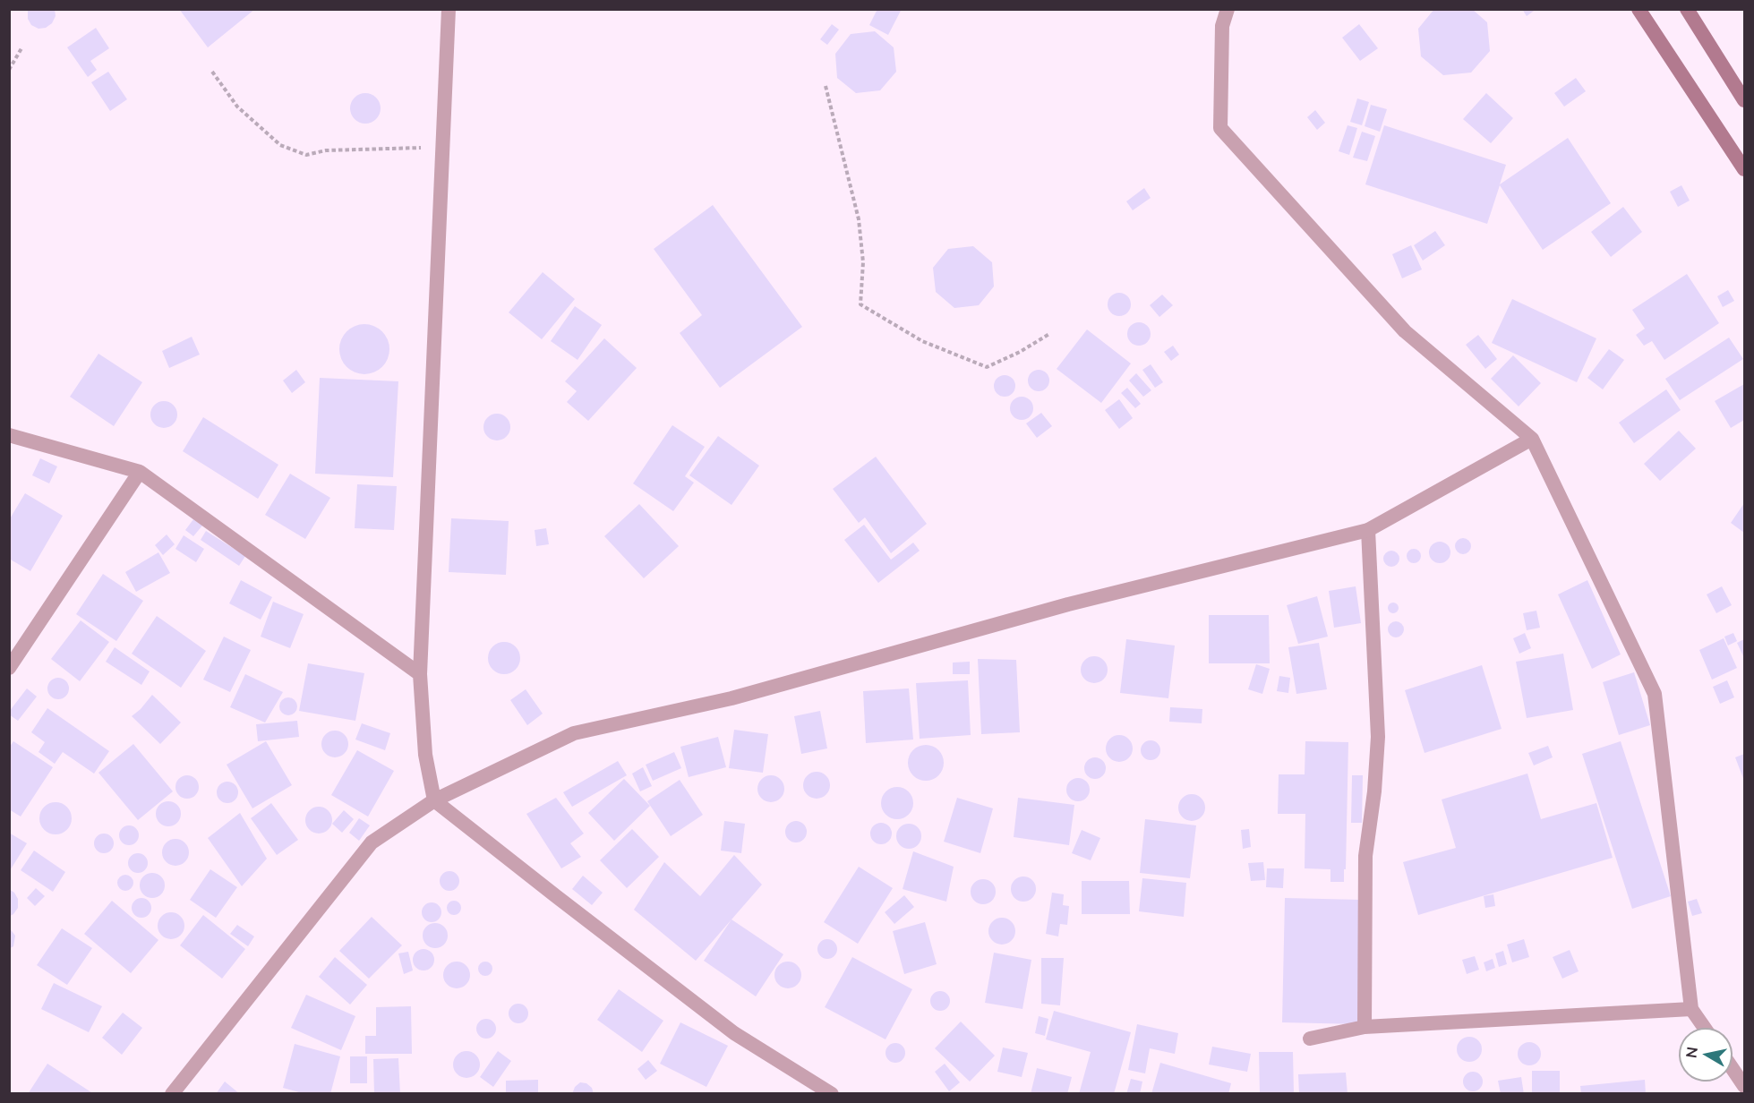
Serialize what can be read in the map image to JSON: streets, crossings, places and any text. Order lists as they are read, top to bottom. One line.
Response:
{"north":"left"}
